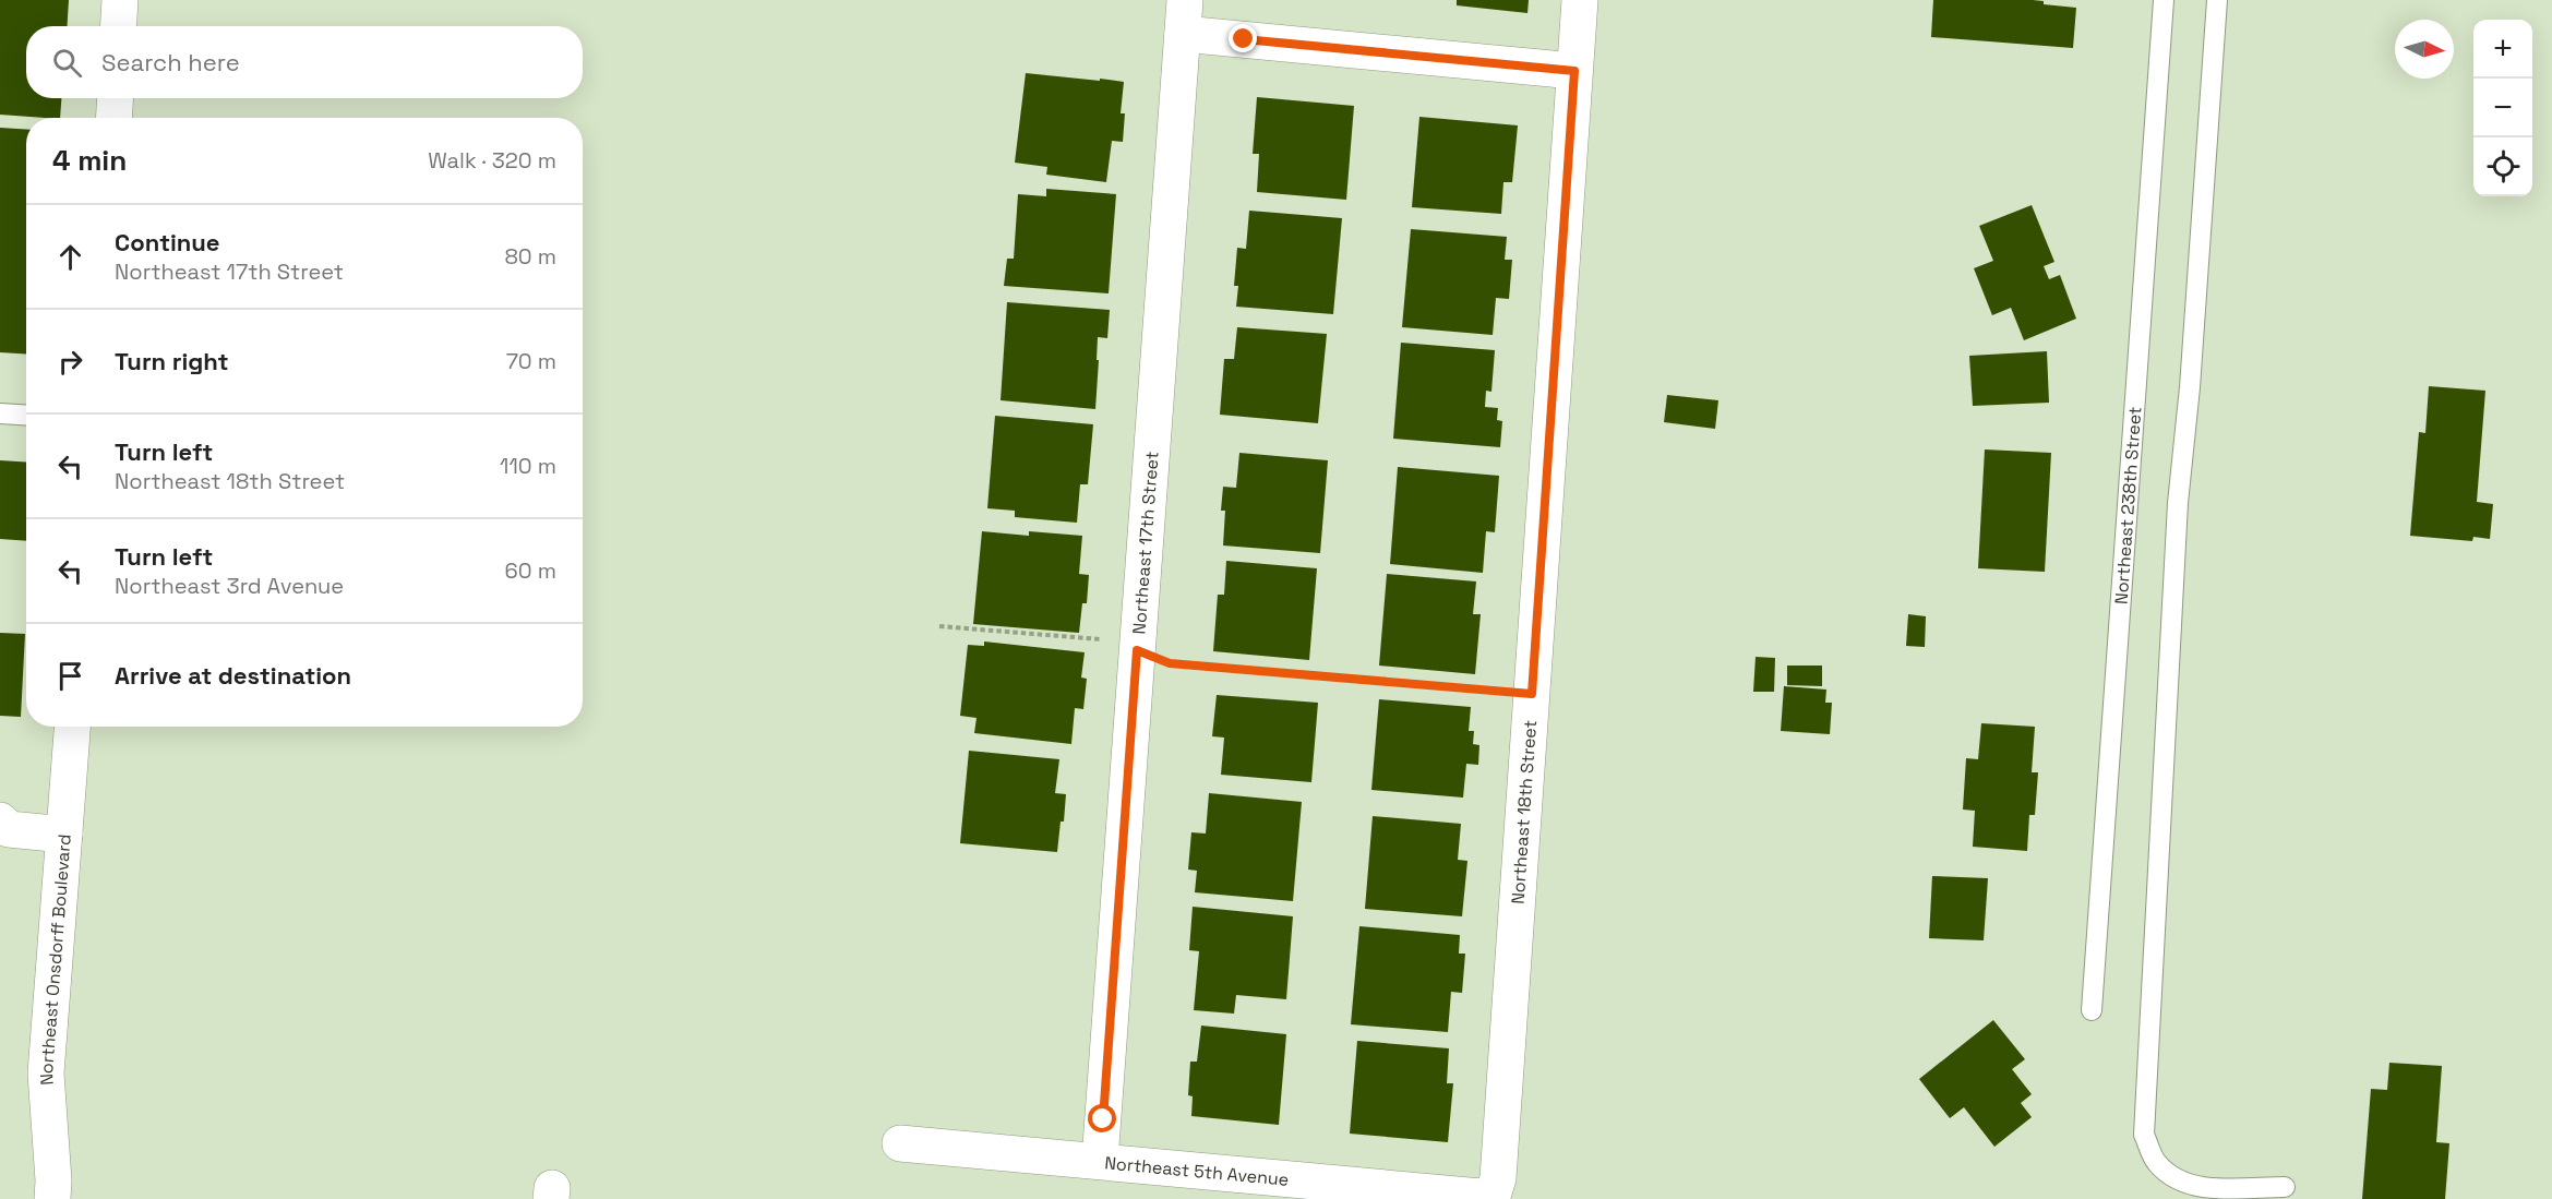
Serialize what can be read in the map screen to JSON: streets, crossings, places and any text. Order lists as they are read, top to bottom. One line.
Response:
{"streets":{"street":["Northeast 17th Street","Northeast 18th Street","Northeast Onsdorff Boulevard","Northeast 5th Avenue"],"lane":["Northeast 238th Street"]},"crossings":[["Northeast 17th Street","Northeast 5th Avenue"],["Northeast 18th Street","Northeast 5th Avenue"]],"north":"right","page":{"map_buttons":["+","−"],"search":"Search here","heading":["4 min","Walk · 320 m"],"list":[["Continue","Northeast 17th Street","80 m"],["Turn right","70 m"],["Turn left","Northeast 18th Street","110 m"],["Turn left","Northeast 3rd Avenue","60 m"],"Arrive at destination"]}}
